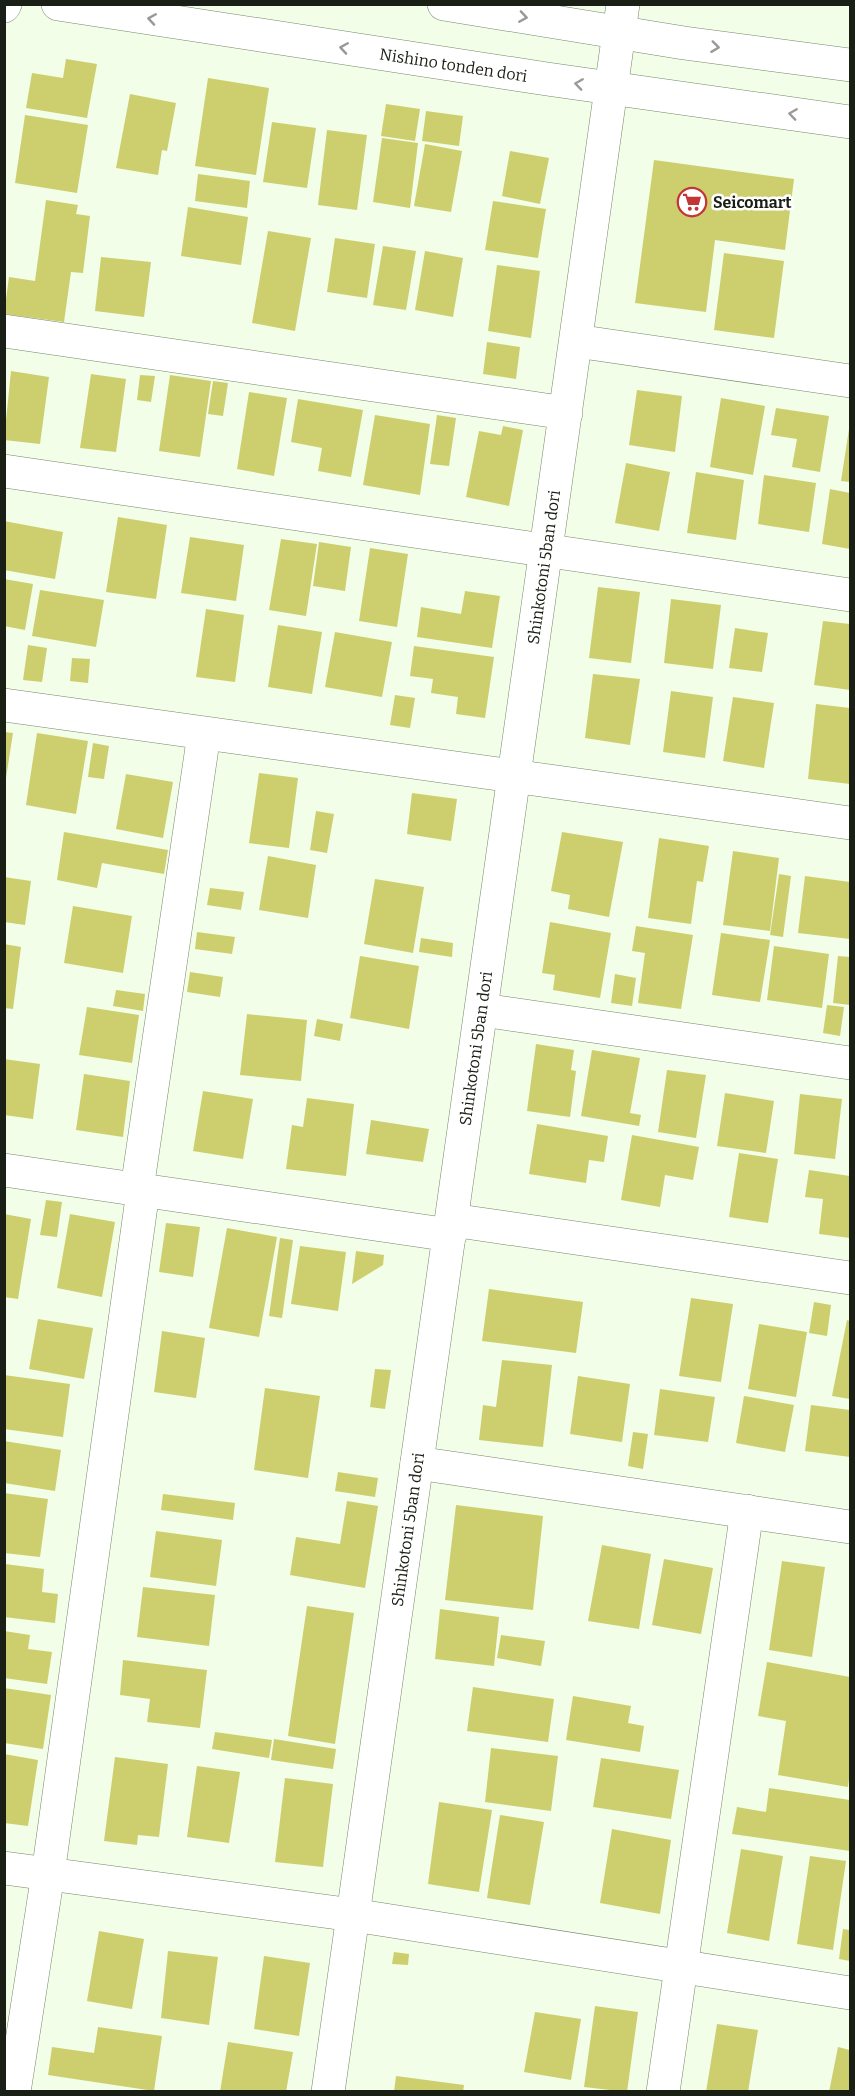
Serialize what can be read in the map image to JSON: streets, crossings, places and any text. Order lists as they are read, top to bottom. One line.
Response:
{"streets":{"street":["Nishino tonden dori","Shinkotoni 5ban dori"]},"crossings":[["Nishino tonden dori","Shinkotoni 5ban dori"]],"places":{"supermarket":["Seicomart"]}}
